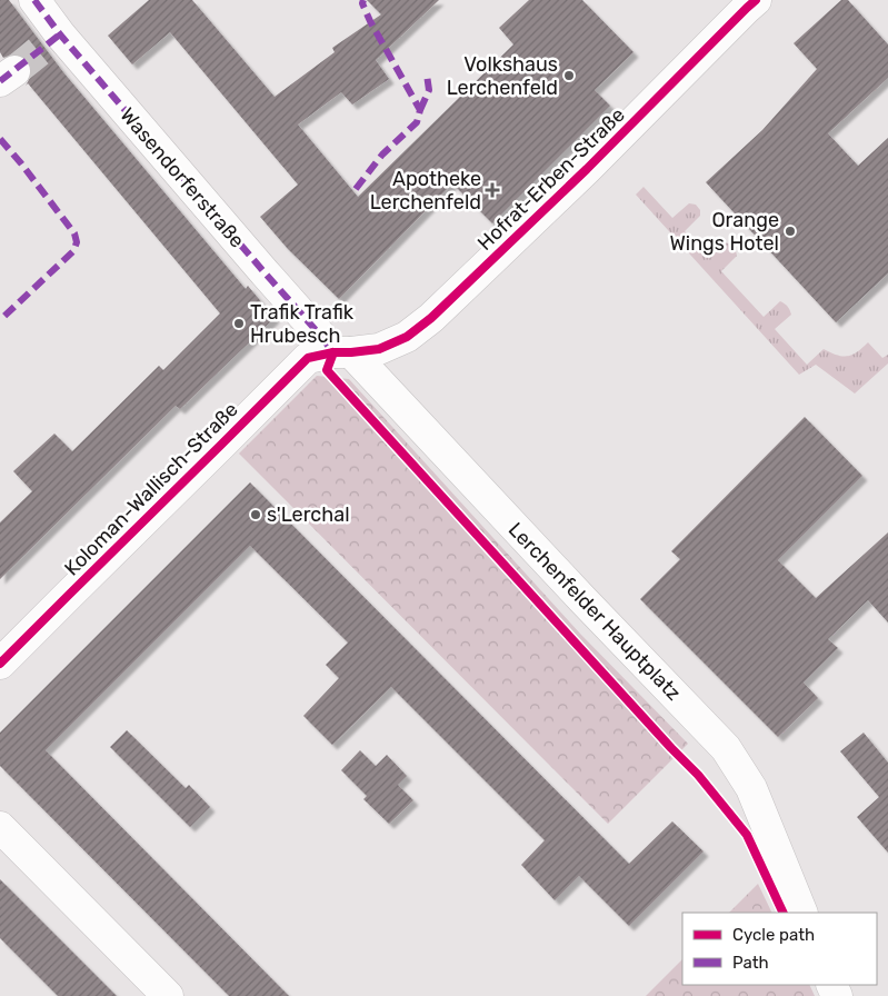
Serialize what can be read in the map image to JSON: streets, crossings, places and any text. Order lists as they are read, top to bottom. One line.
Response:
{"streets":{"street":["Wasendorferstraße","Hofrat-Erben-Straße","Koloman-Wallisch-Straße","Lerchenfelder Hauptplatz"]},"crossings":[["Wasendorferstraße","Hofrat-Erben-Straße"],["Wasendorferstraße","Koloman-Wallisch-Straße"],["Wasendorferstraße","Lerchenfelder Hauptplatz"],["Hofrat-Erben-Straße","Koloman-Wallisch-Straße"],["Hofrat-Erben-Straße","Lerchenfelder Hauptplatz"],["Koloman-Wallisch-Straße","Lerchenfelder Hauptplatz"]],"places":{"other":["Volkshaus Lerchenfeld","Orange Wings Hotel","Trafik Trafik Hrubesch","s'Lerchal"],"health":["Apotheke Lerchenfeld"]},"legend":["Cycle path","Path"]}
